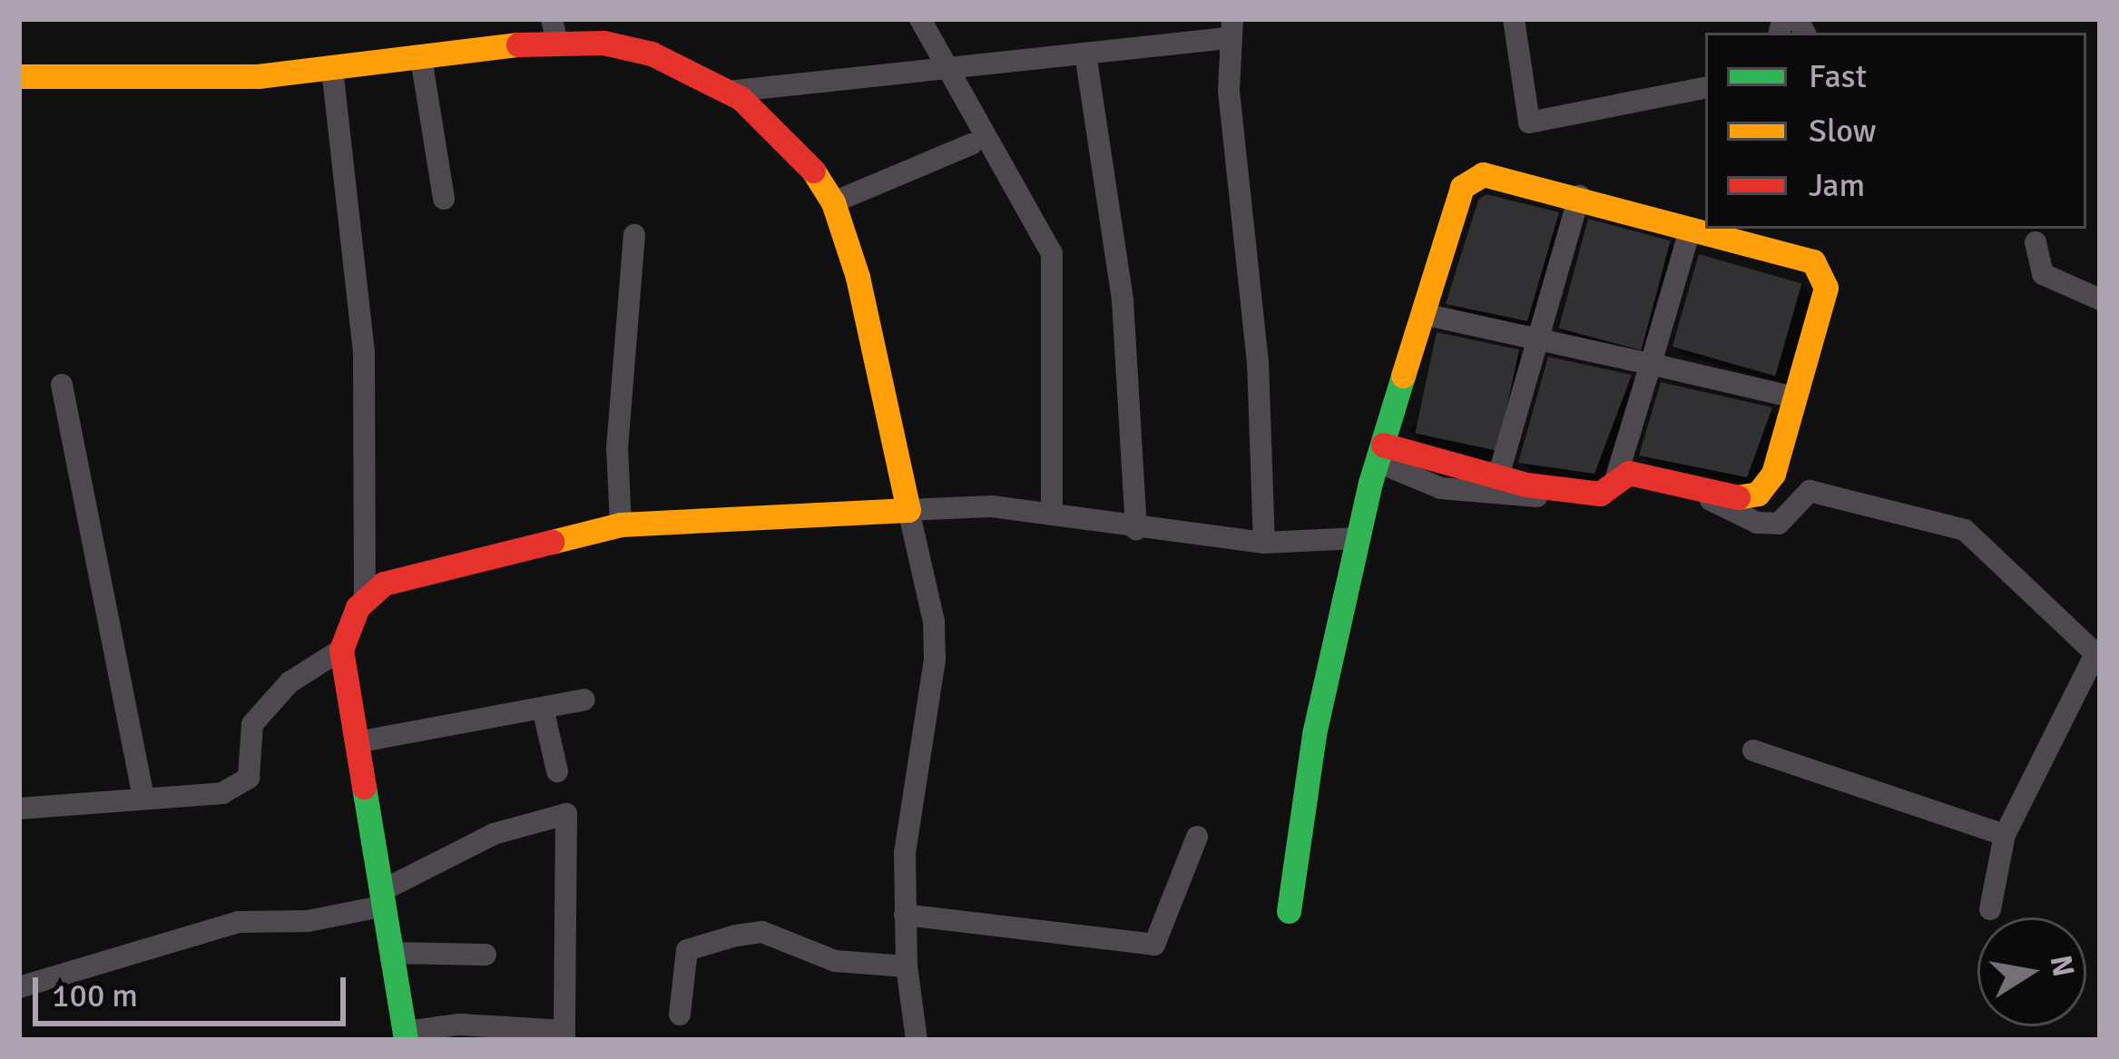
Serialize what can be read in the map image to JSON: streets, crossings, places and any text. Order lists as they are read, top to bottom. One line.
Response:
{"legend":["Fast","Slow","Jam"],"scale_bar":"100 m","north":"right"}
